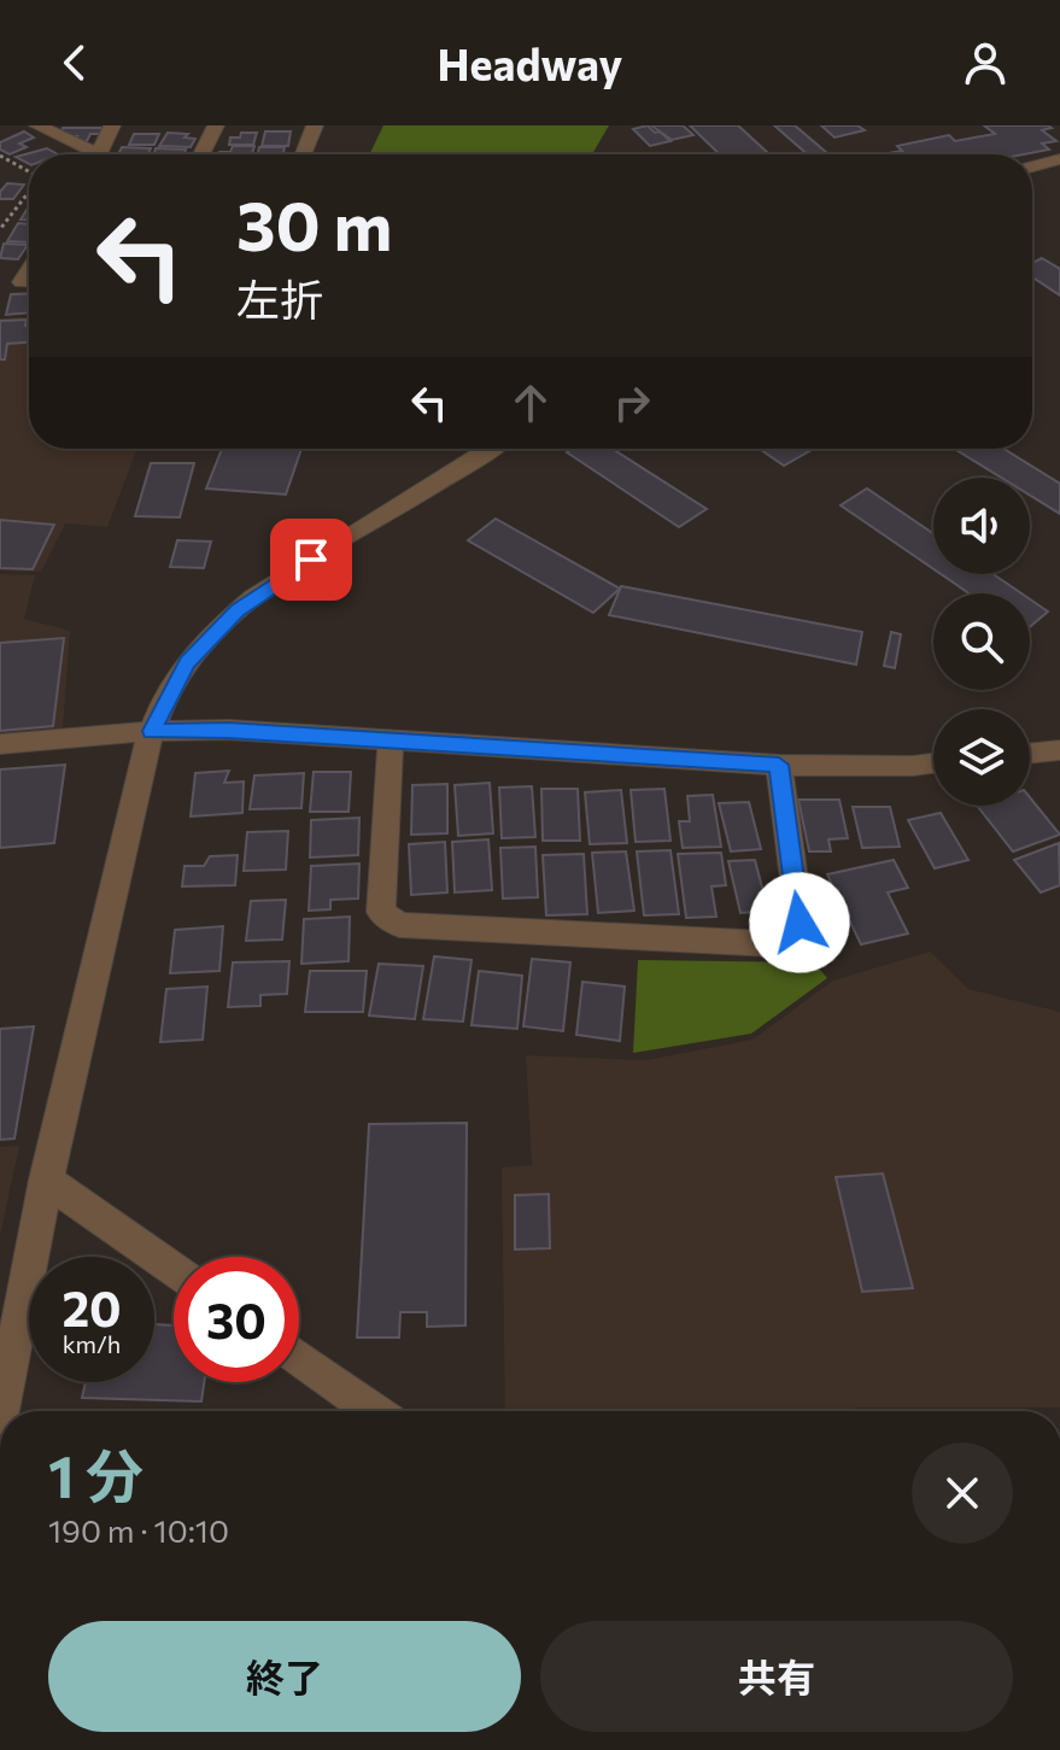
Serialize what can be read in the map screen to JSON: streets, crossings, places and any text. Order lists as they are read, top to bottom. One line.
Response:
{"page":{"header":"Headway","turn":["30 m","左折"],"speed":"20 km/h","limit":"30","heading":["1 分","190 m · 10:10"],"buttons":["終了","共有"]}}
